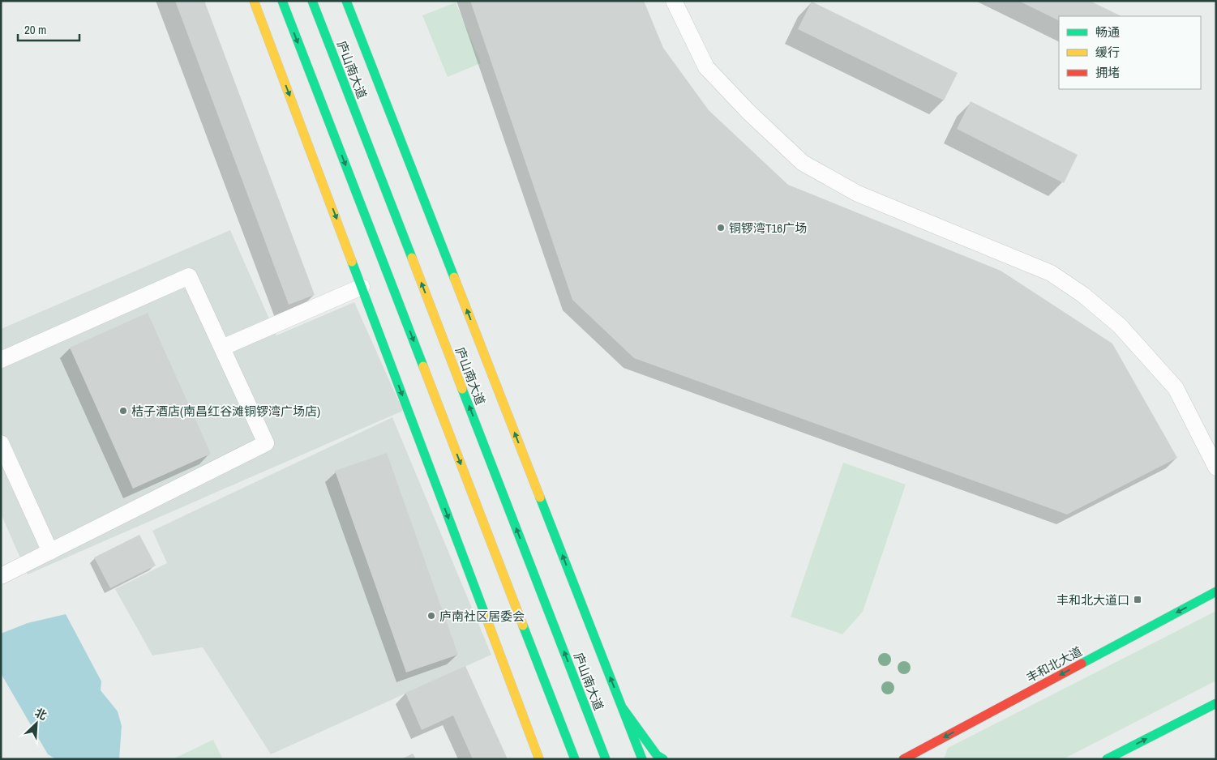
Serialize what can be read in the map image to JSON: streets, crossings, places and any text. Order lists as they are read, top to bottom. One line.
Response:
{"streets":{"main road":["庐山南大道","丰和北大道"]},"one_way":["丰和北大道"],"places":{"other":["铜锣湾T16广场","桔子酒店(南昌红谷滩铜锣湾广场店)","庐南社区居委会"],"transit":["丰和北大道口"]},"legend":["畅通","缓行","拥堵"],"scale_bar":"20 m","north":"top right"}
